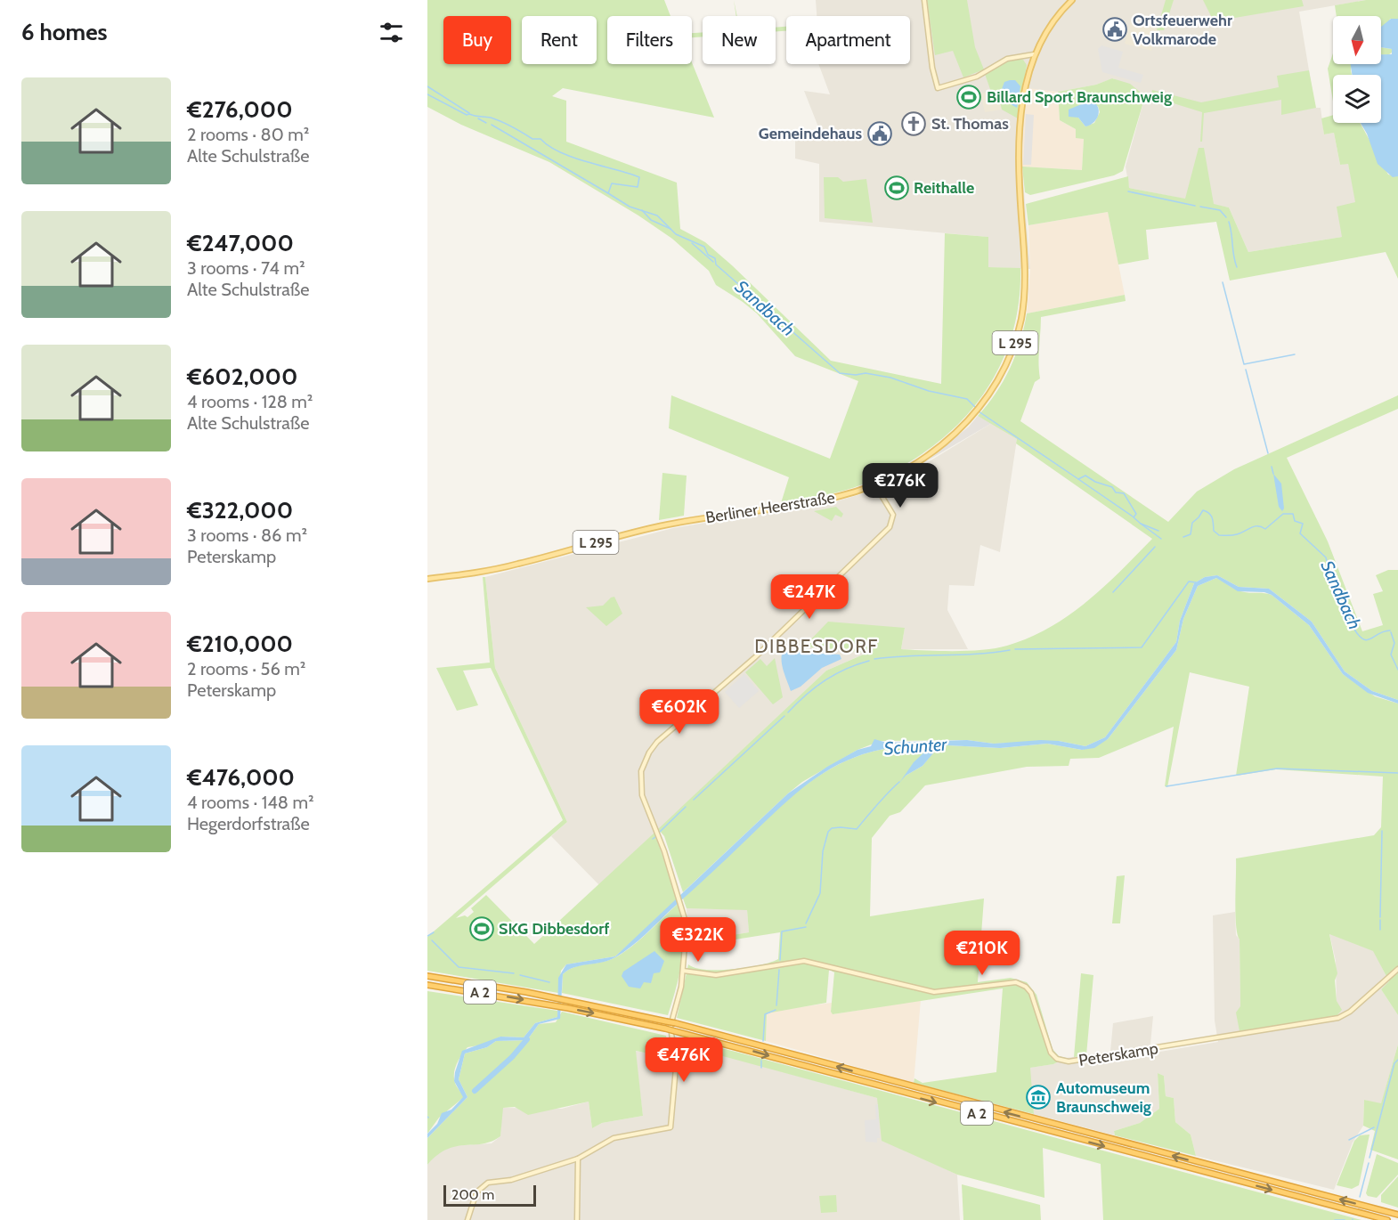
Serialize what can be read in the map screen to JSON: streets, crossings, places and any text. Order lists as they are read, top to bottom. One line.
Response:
{"streets":{"highway":["A 2"],"main road":["L 295","Berliner Heerstraße"],"street":["Peterskamp"]},"districts":["DIBBESDORF"],"water":["Sandbach","Schunter"],"places":{"public building":["Ortsfeuerwehr Volkmarode","Gemeindehaus"],"sports":["Billard Sport Braunschweig","Reithalle","SKG Dibbesdorf"],"church":["St. Thomas"],"museum":["Automuseum Braunschweig"]},"scale_bar":"200 m","north":"bottom","page":{"heading":"6 homes","chip":["Buy","Rent","Filters","New","Apartment"],"list":[{"name":"€276,000","note":"2 rooms · 80 m² · Alte Schulstraße"},{"name":"€247,000","note":"3 rooms · 74 m² · Alte Schulstraße"},{"name":"€602,000","note":"4 rooms · 128 m² · Alte Schulstraße"},{"name":"€322,000","note":"3 rooms · 86 m² · Peterskamp"},{"name":"€210,000","note":"2 rooms · 56 m² · Peterskamp"},{"name":"€476,000","note":"4 rooms · 148 m² · Hegerdorfstraße"}],"price":["€276K","€247K","€602K","€322K","€210K","€476K"],"scale":"200 m"}}
